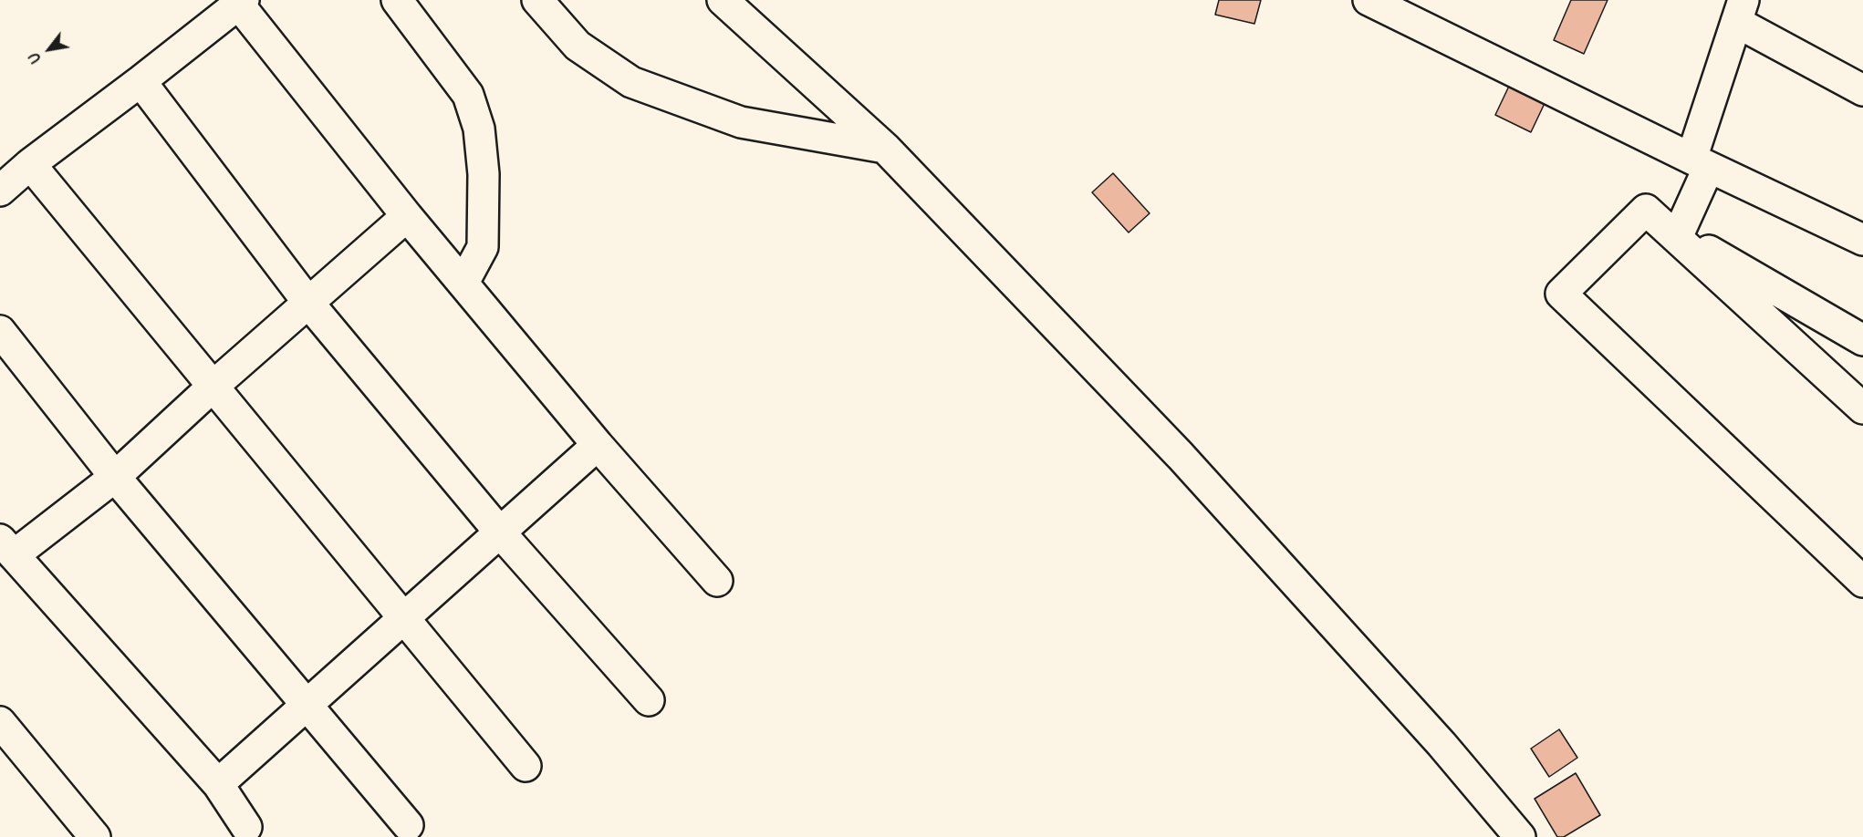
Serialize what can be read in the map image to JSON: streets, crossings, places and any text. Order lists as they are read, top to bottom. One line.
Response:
{"north":"bottom left"}
